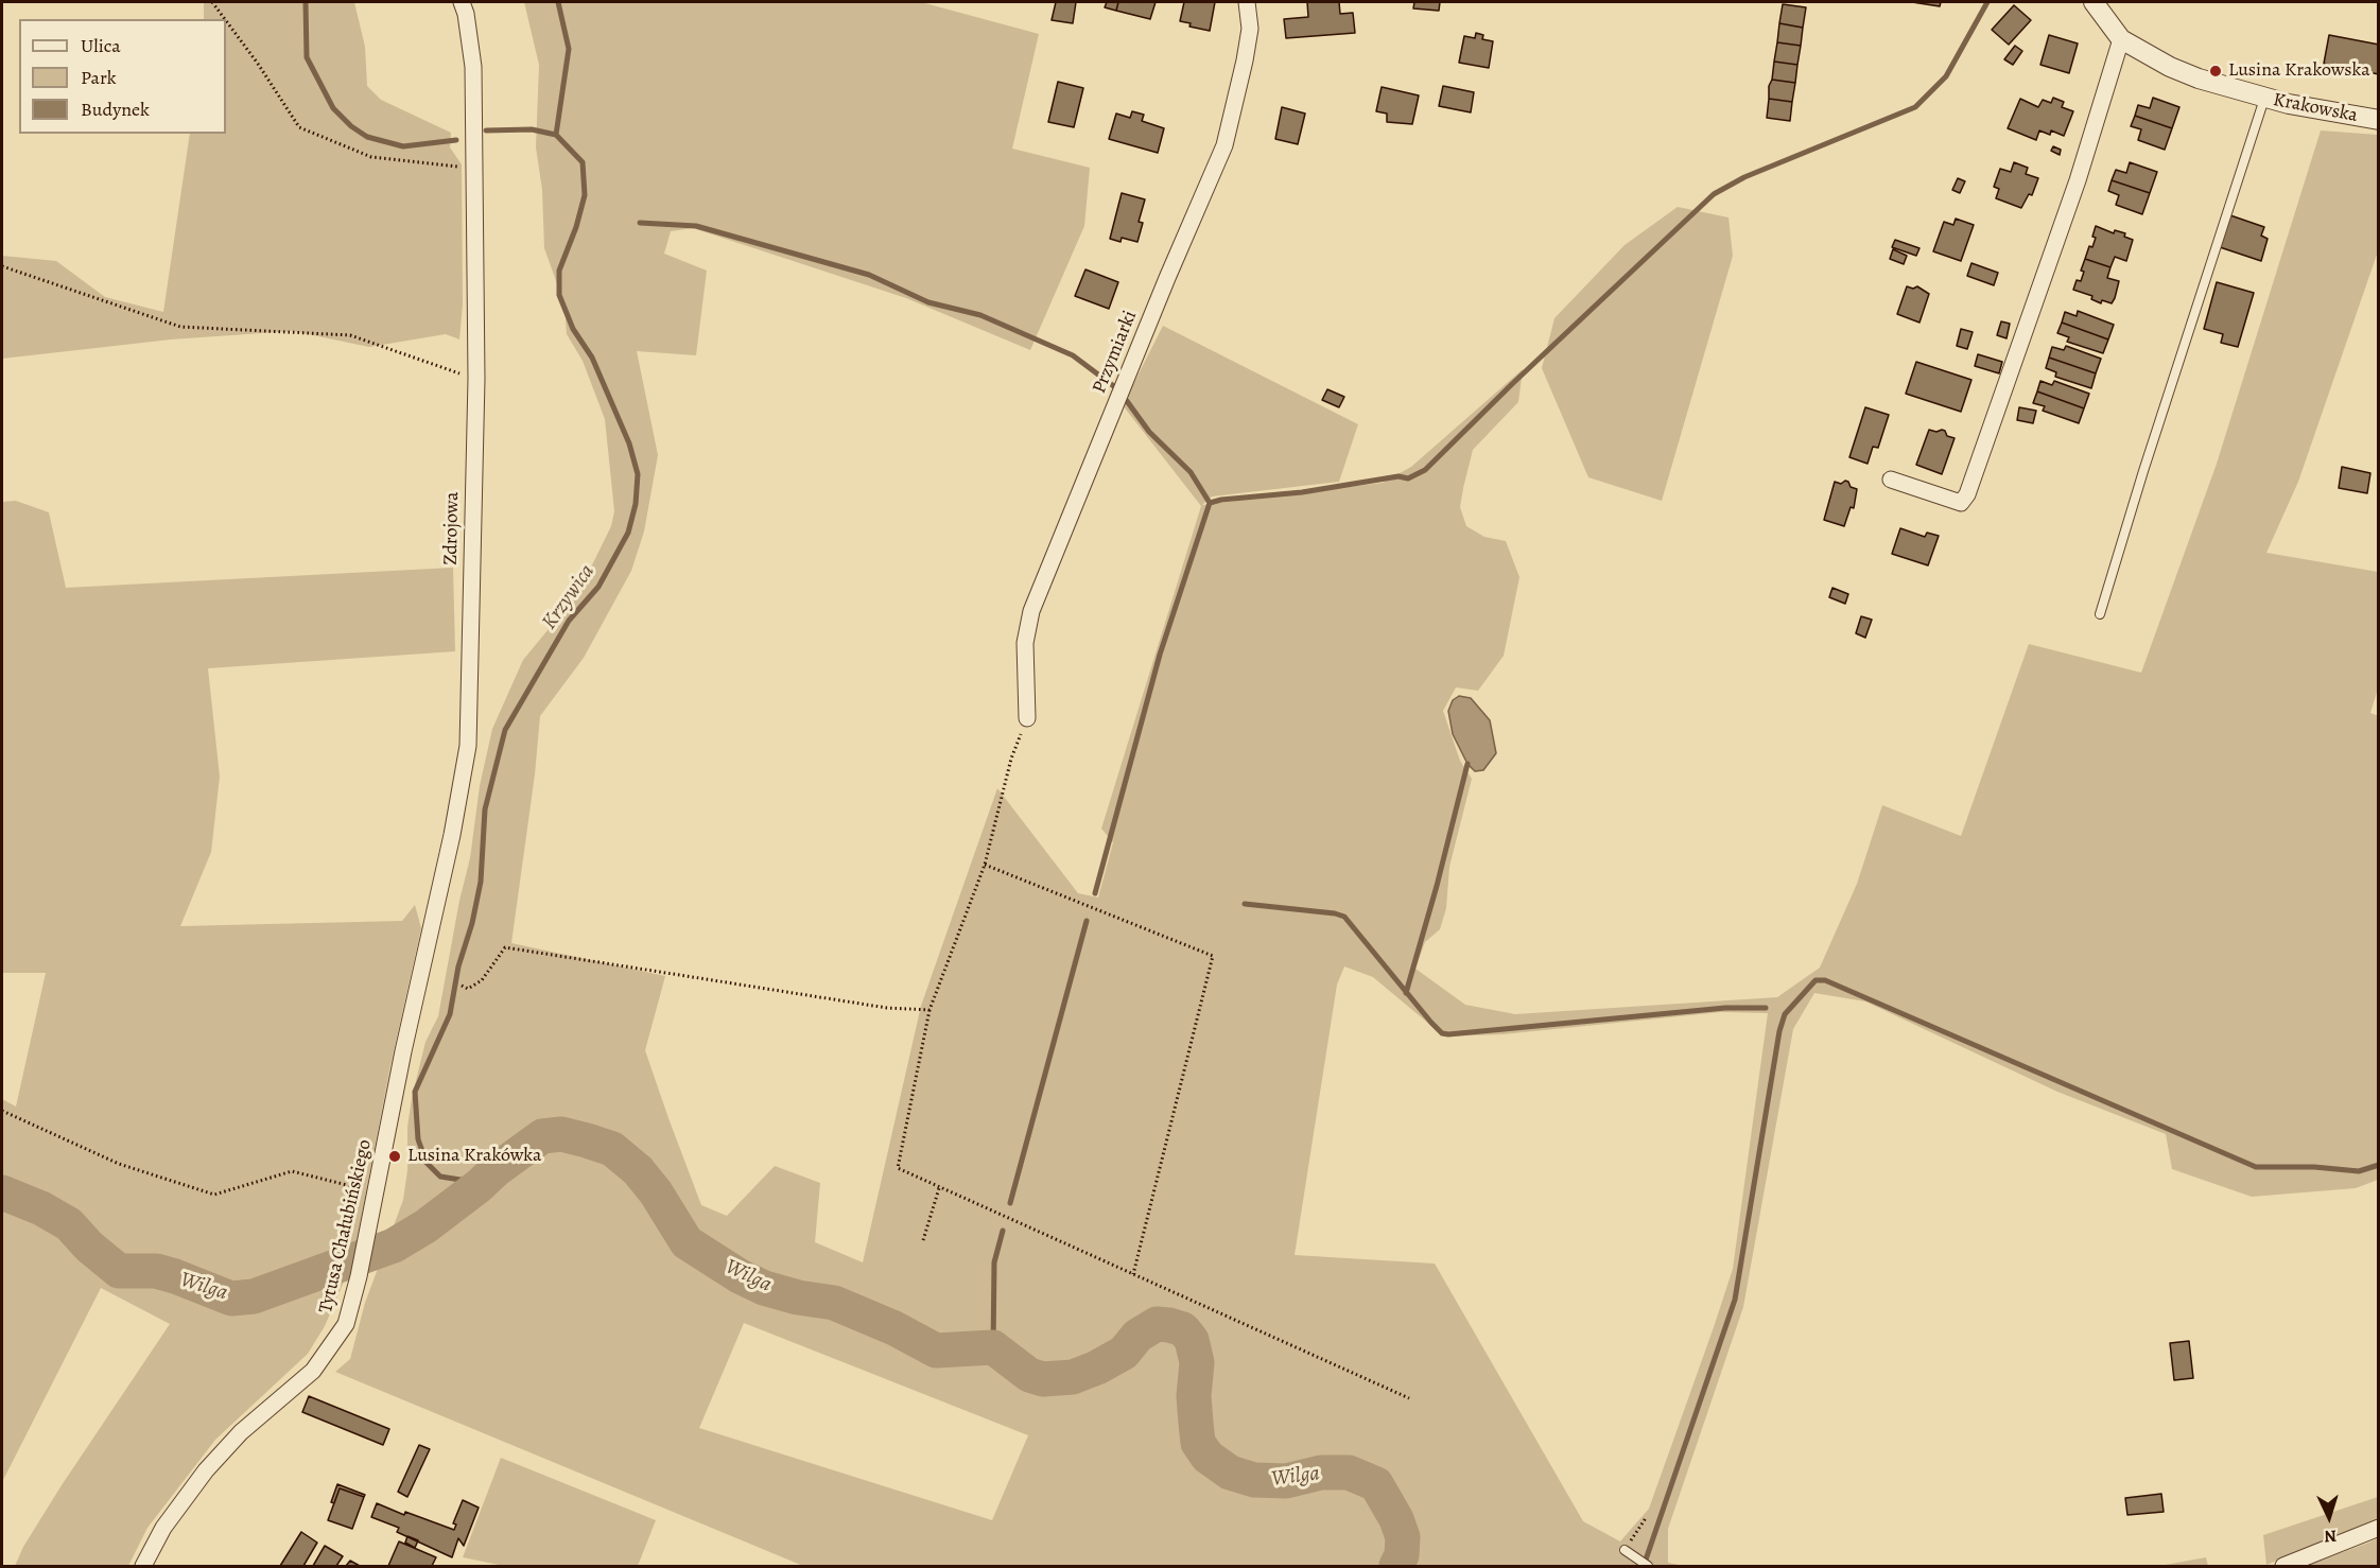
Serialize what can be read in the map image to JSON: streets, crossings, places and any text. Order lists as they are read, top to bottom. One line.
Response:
{"streets":{"street":["Krakowska","Przymiarki","Zdrojowa","Tytusa Chałubińskiego"]},"crossings":[["Zdrojowa","Tytusa Chałubińskiego"]],"water":["Krzywica","Wilga"],"places":["Lusina Krakowska","Lusina Krakówka"],"legend":["Ulica","Park","Budynek"],"north":"bottom"}
